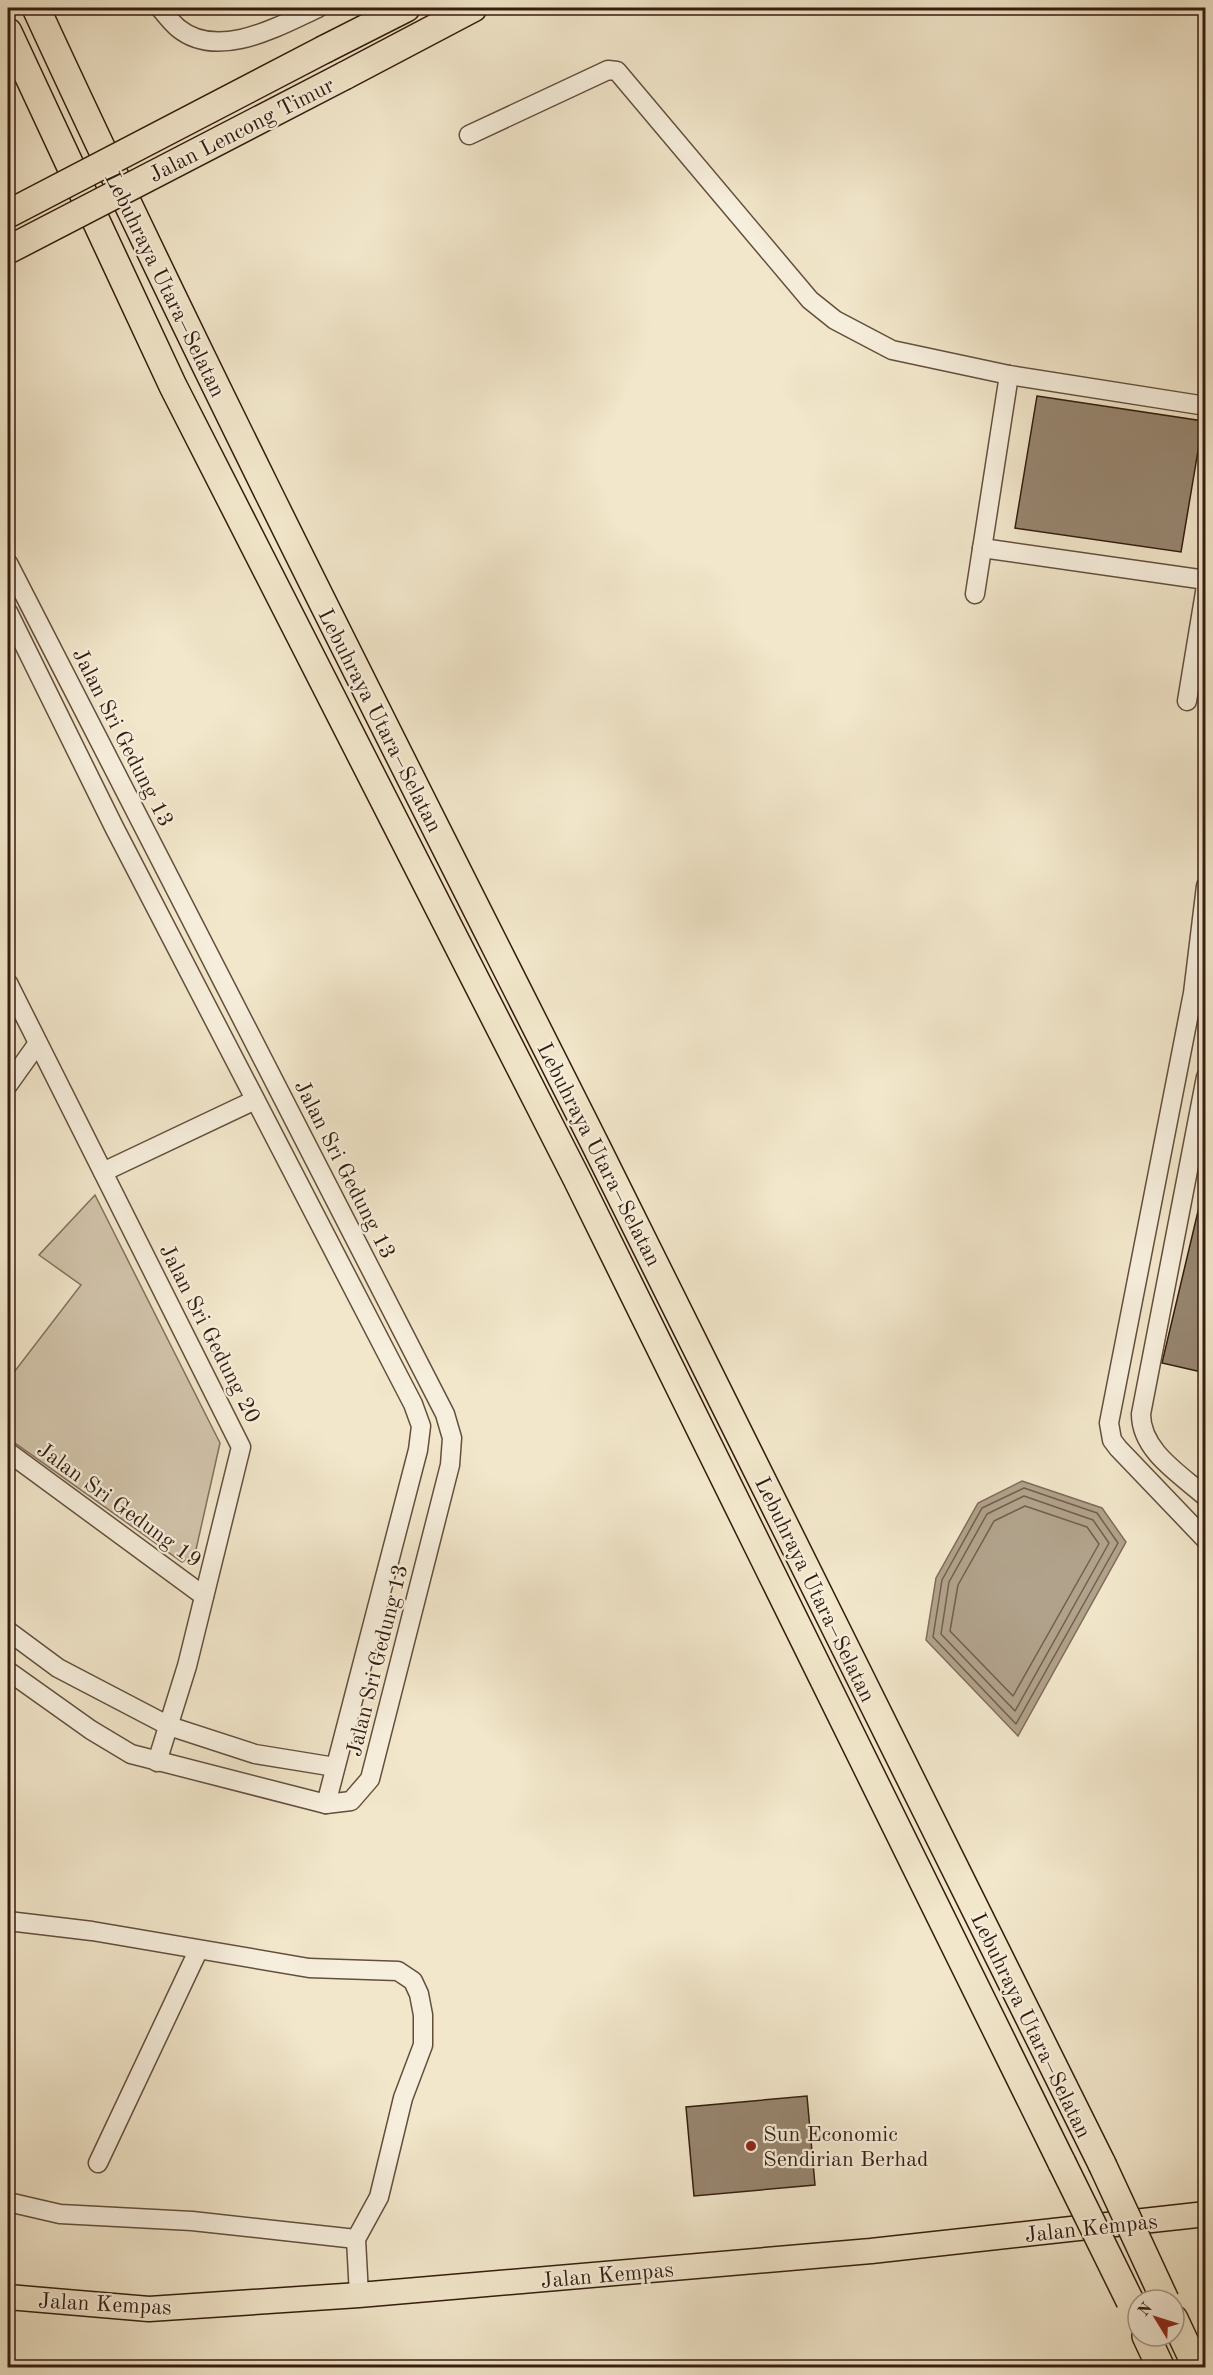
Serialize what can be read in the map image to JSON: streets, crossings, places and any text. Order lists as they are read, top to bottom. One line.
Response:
{"streets":{"highway":["Jalan Lencong Timur","Lebuhraya Utara–Selatan"],"main road":["Jalan Kempas"],"street":["Jalan Sri Gedung 13","Jalan Sri Gedung 20","Jalan Sri Gedung 19"]},"crossings":[["Jalan Sri Gedung 13","Jalan Sri Gedung 20"],["Jalan Sri Gedung 20","Jalan Sri Gedung 19"]],"places":["Sun Economic Sendirian Berhad"],"north":"top left"}
